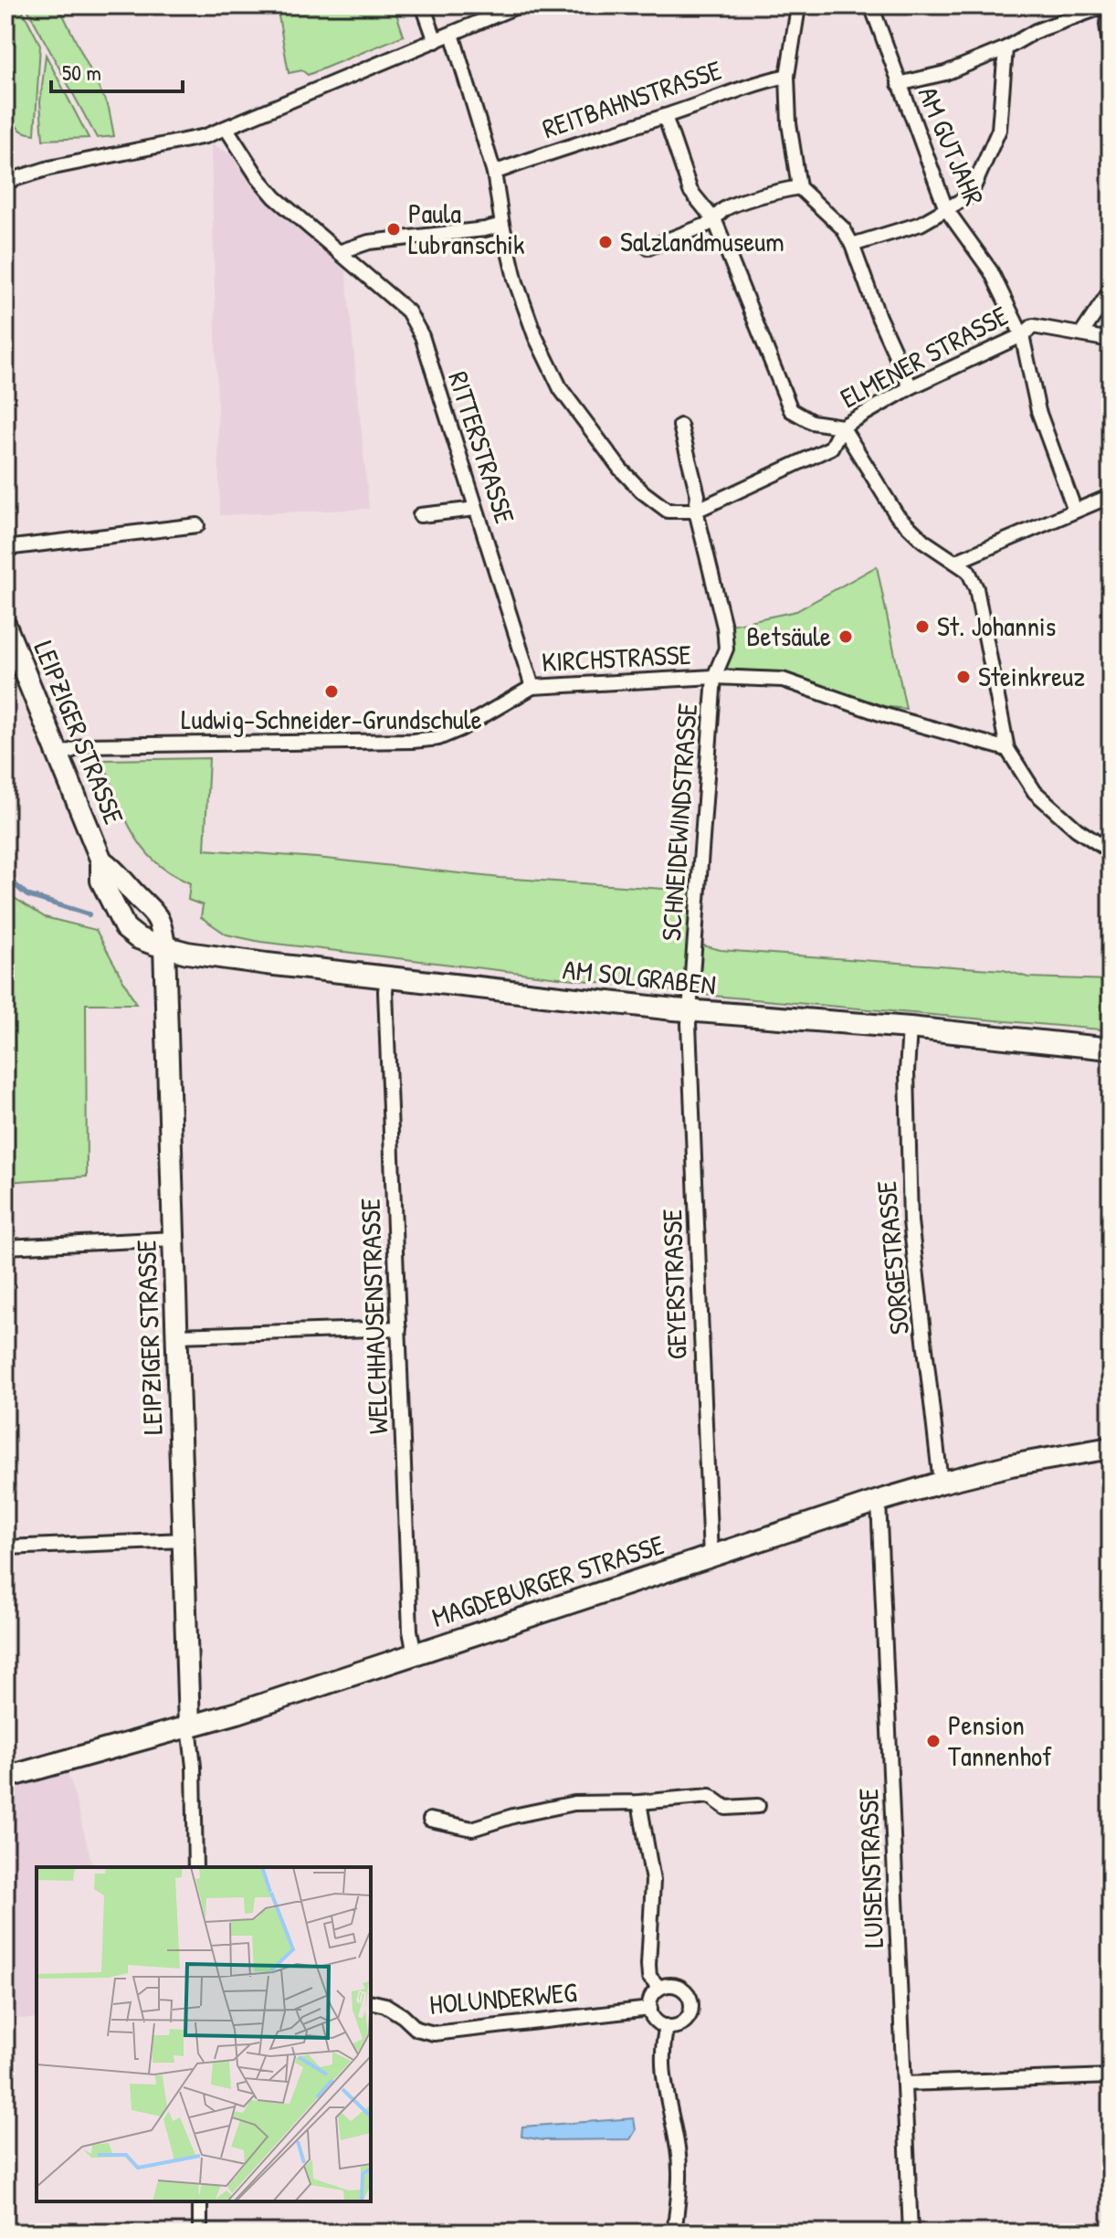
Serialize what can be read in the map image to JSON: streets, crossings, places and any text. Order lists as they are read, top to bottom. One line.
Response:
{"streets":{"street":["REITBAHNSTRASSE","AM GUTJAHR","ELMENER STRASSE","RITTERSTRASSE","KIRCHSTRASSE","LEIPZIGER STRASSE","SCHNEIDEWINDSTRASSE","AM SOLGRABEN","SORGESTRASSE","GEYERSTRASSE","WELCHHAUSENSTRASSE","MAGDEBURGER STRASSE","LUISENSTRASSE","HOLUNDERWEG"]},"crossings":[["AM GUTJAHR","ELMENER STRASSE"],["ELMENER STRASSE","SCHNEIDEWINDSTRASSE"],["RITTERSTRASSE","KIRCHSTRASSE"],["KIRCHSTRASSE","LEIPZIGER STRASSE"],["KIRCHSTRASSE","SCHNEIDEWINDSTRASSE"],["LEIPZIGER STRASSE","AM SOLGRABEN"],["LEIPZIGER STRASSE","MAGDEBURGER STRASSE"],["SCHNEIDEWINDSTRASSE","AM SOLGRABEN"],["SCHNEIDEWINDSTRASSE","GEYERSTRASSE"],["AM SOLGRABEN","SORGESTRASSE"],["AM SOLGRABEN","GEYERSTRASSE"],["AM SOLGRABEN","WELCHHAUSENSTRASSE"],["SORGESTRASSE","MAGDEBURGER STRASSE"],["GEYERSTRASSE","MAGDEBURGER STRASSE"],["WELCHHAUSENSTRASSE","MAGDEBURGER STRASSE"],["MAGDEBURGER STRASSE","LUISENSTRASSE"]],"places":["Paula Lubranschik","Salzlandmuseum","St. Johannis","Betsäule","Steinkreuz","Ludwig-Schneider-Grundschule","Pension Tannenhof"],"scale_bar":"50 m"}
